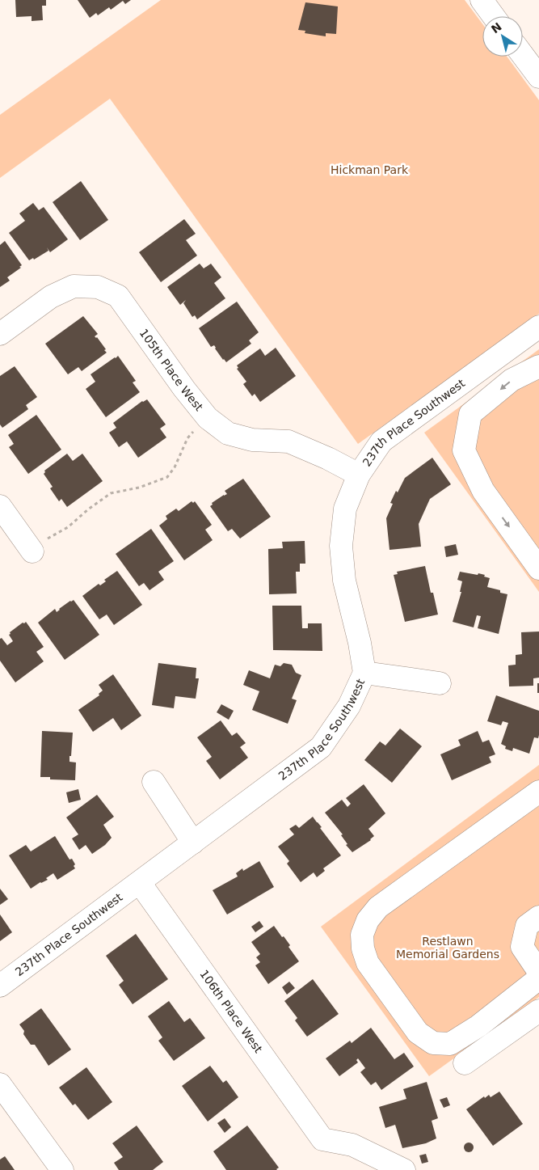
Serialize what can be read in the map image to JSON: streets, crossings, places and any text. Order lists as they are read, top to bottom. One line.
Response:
{"streets":{"street":["105th Place West","237th Place Southwest","106th Place West"]},"crossings":[["105th Place West","237th Place Southwest"],["237th Place Southwest","106th Place West"]],"parks":["Hickman Park","Restlawn Memorial Gardens"],"north":"top left"}
